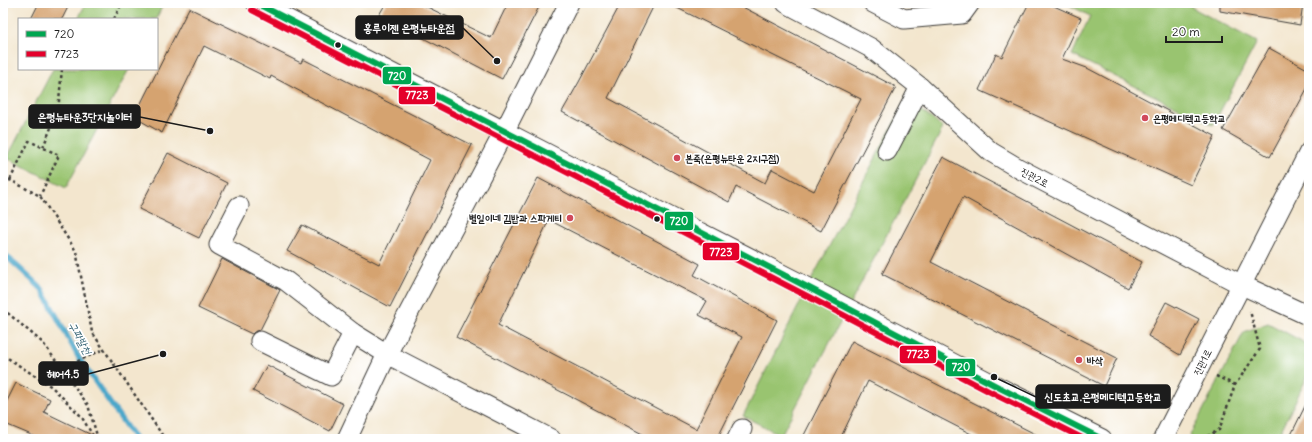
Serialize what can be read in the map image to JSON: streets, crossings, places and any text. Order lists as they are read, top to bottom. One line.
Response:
{"streets":{"street":["진관2로","진관1로"]},"crossings":[["진관2로","진관1로"]],"water":["구파발천"],"places":["홍루이젠 은평뉴타운점","은평메디텍고등학교","은평뉴타운3단지놀이터","본죽(은평뉴타운 2지구점)","별일이네 김밥과 스파게티","헤어4.5","바삭","신도초교.은평메디텍고등학교"],"lines":["transit line 720","transit line 7723"],"legend":["720","7723"],"scale_bar":"20 m"}
